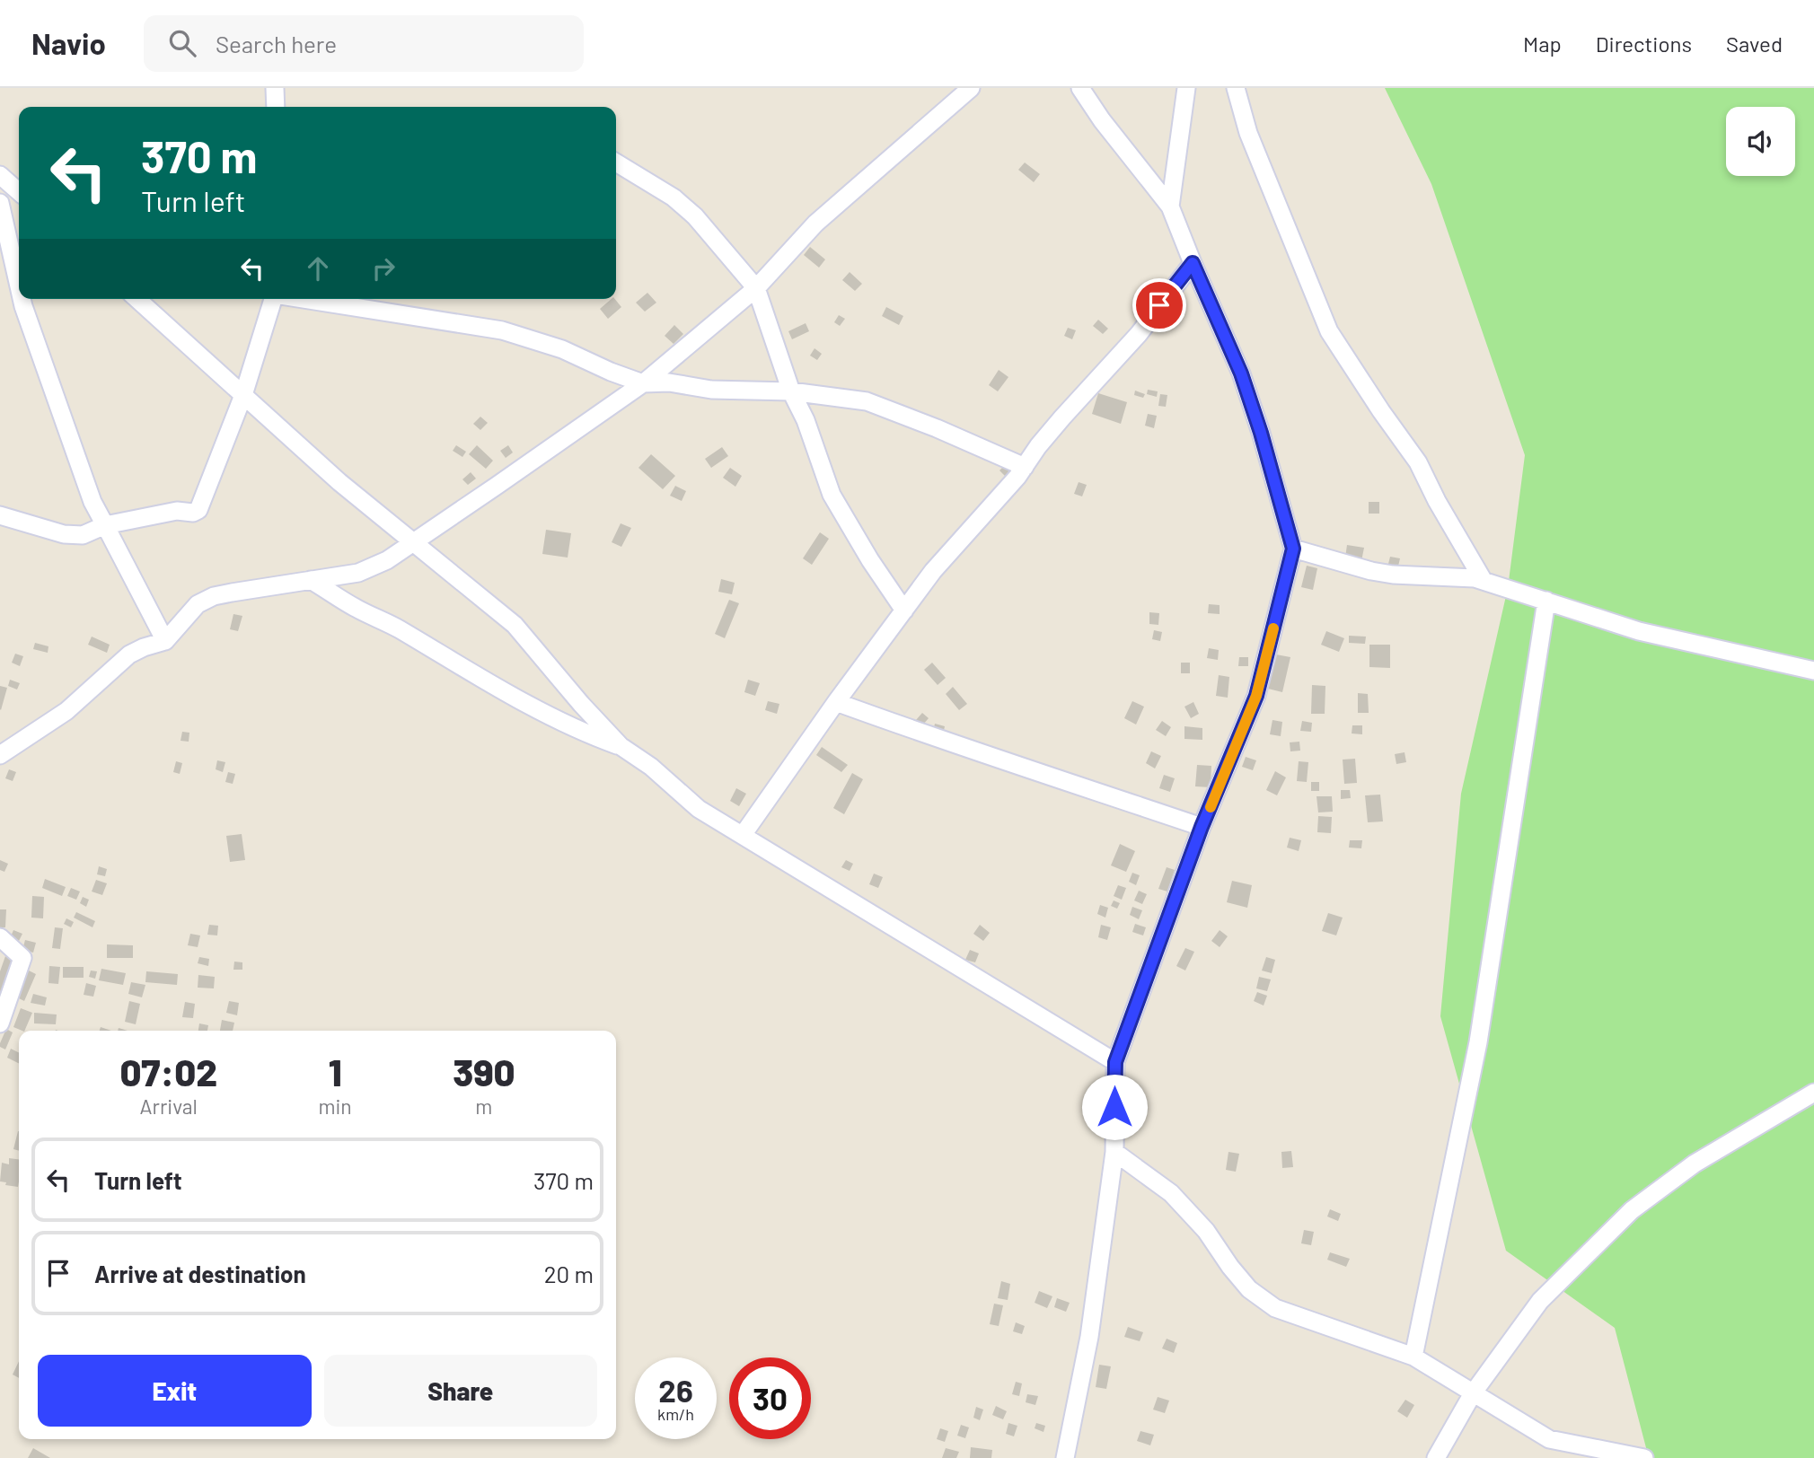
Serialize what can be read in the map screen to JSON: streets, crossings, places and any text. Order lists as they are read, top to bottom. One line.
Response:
{"page":{"header":"Navio","search":"Search here","nav":["Map","Directions","Saved"],"turn":["370 m","Turn left"],"eta":["07:02","Arrival","1","min","390","m"],"list":[{"name":"Turn left","value":"370 m"},{"name":"Arrive at destination","value":"20 m"}],"buttons":["Exit","Share"],"speed":"26 km/h","limit":"30"}}
